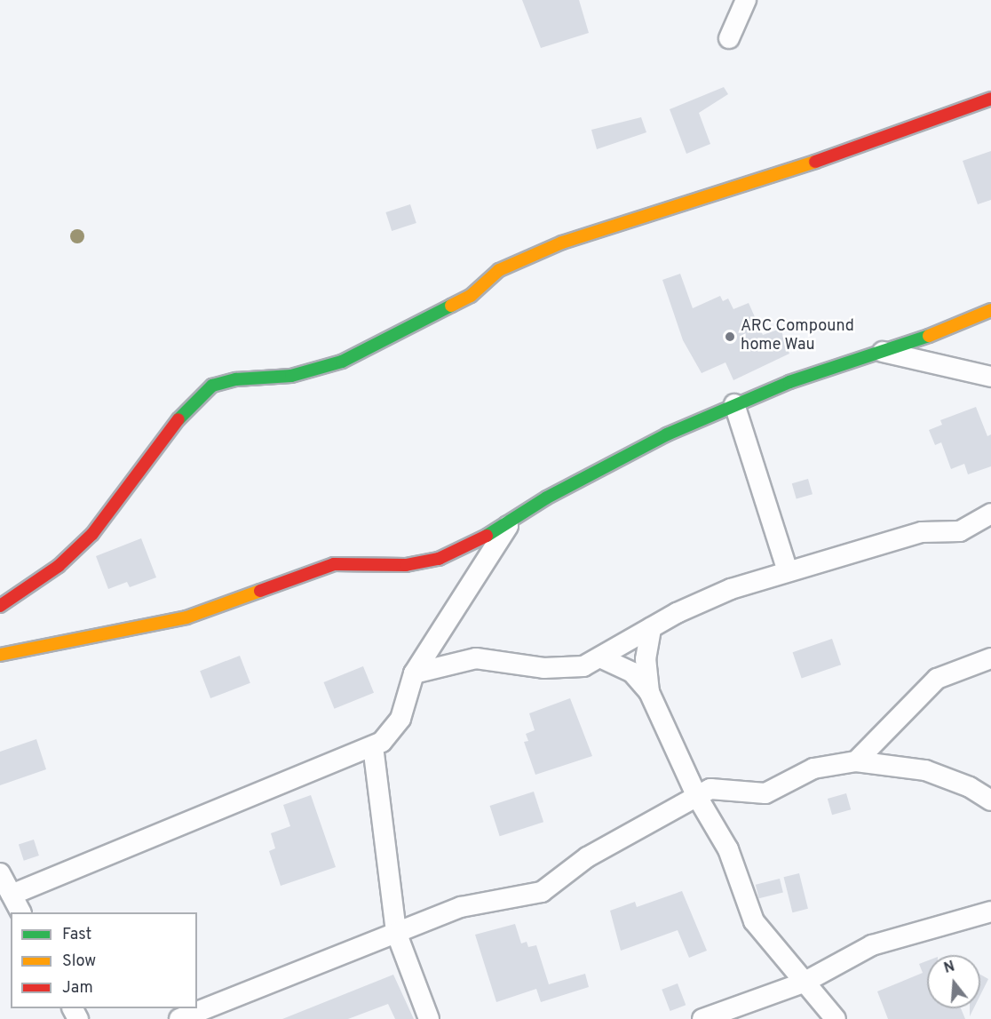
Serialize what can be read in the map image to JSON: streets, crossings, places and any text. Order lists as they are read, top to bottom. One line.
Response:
{"places":["ARC Compound home Wau"],"legend":["Fast","Slow","Jam"],"north":"top"}
